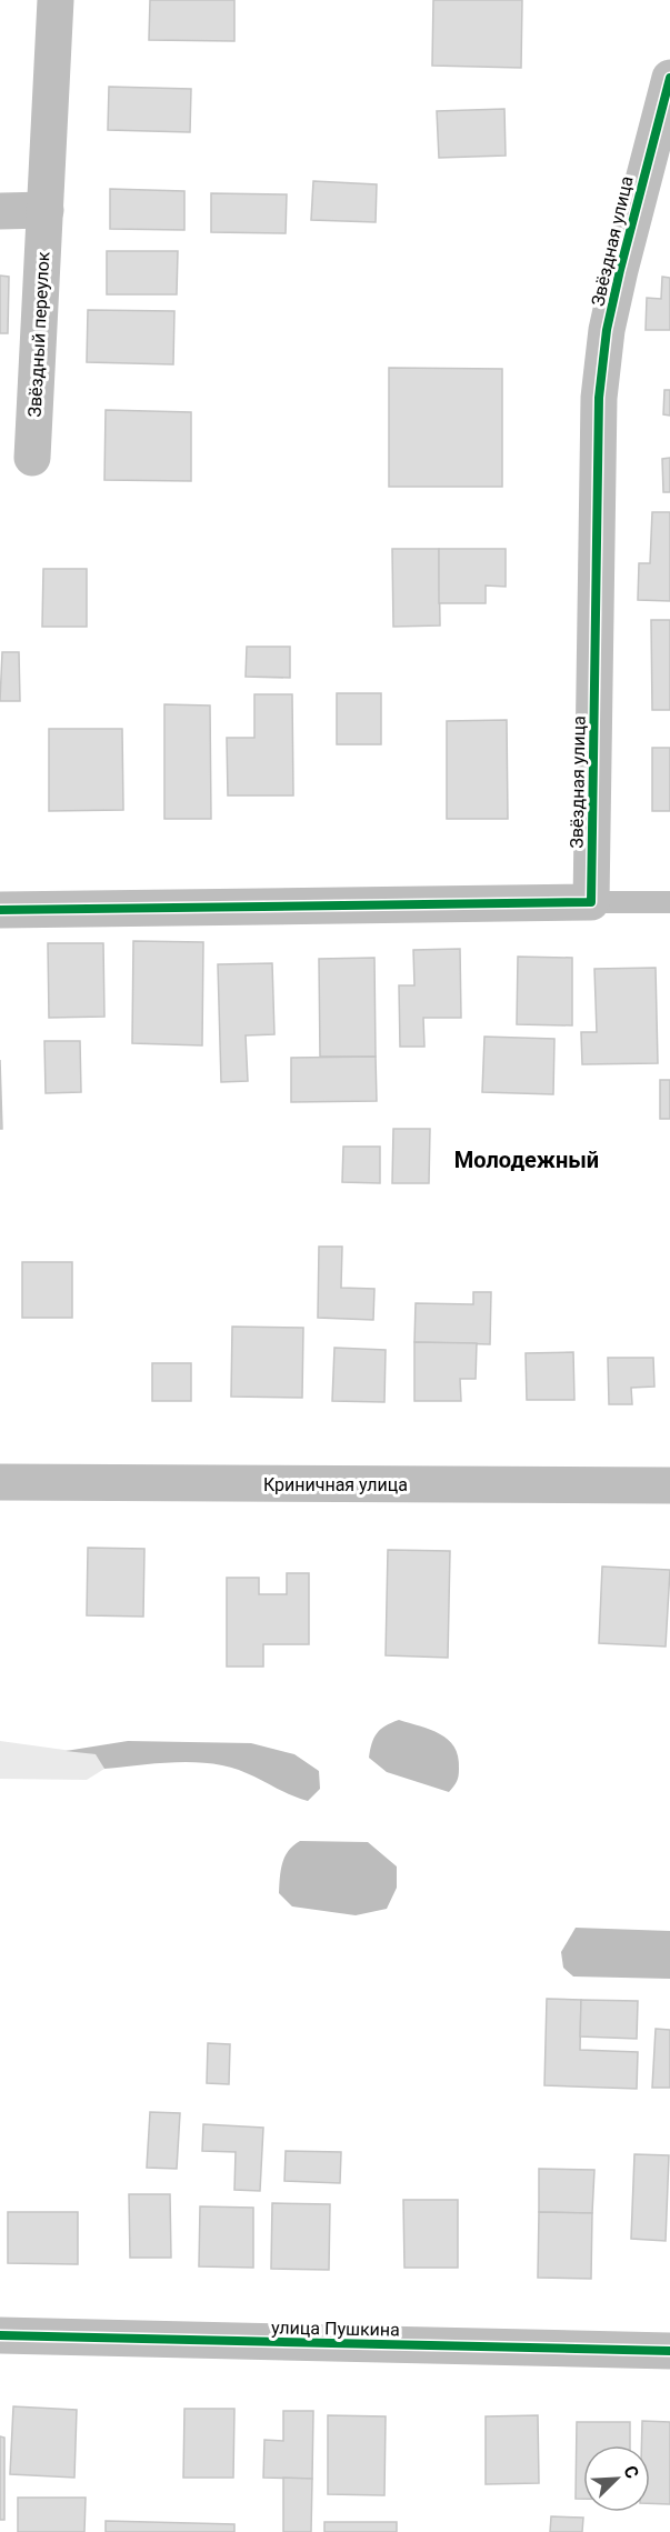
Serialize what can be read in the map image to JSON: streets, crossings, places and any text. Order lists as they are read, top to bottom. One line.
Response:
{"streets":{"street":["Звёздная улица","Звёздный переулок","Криничная улица","улица Пушкина"]},"districts":["Молодежный"],"north":"top right"}
